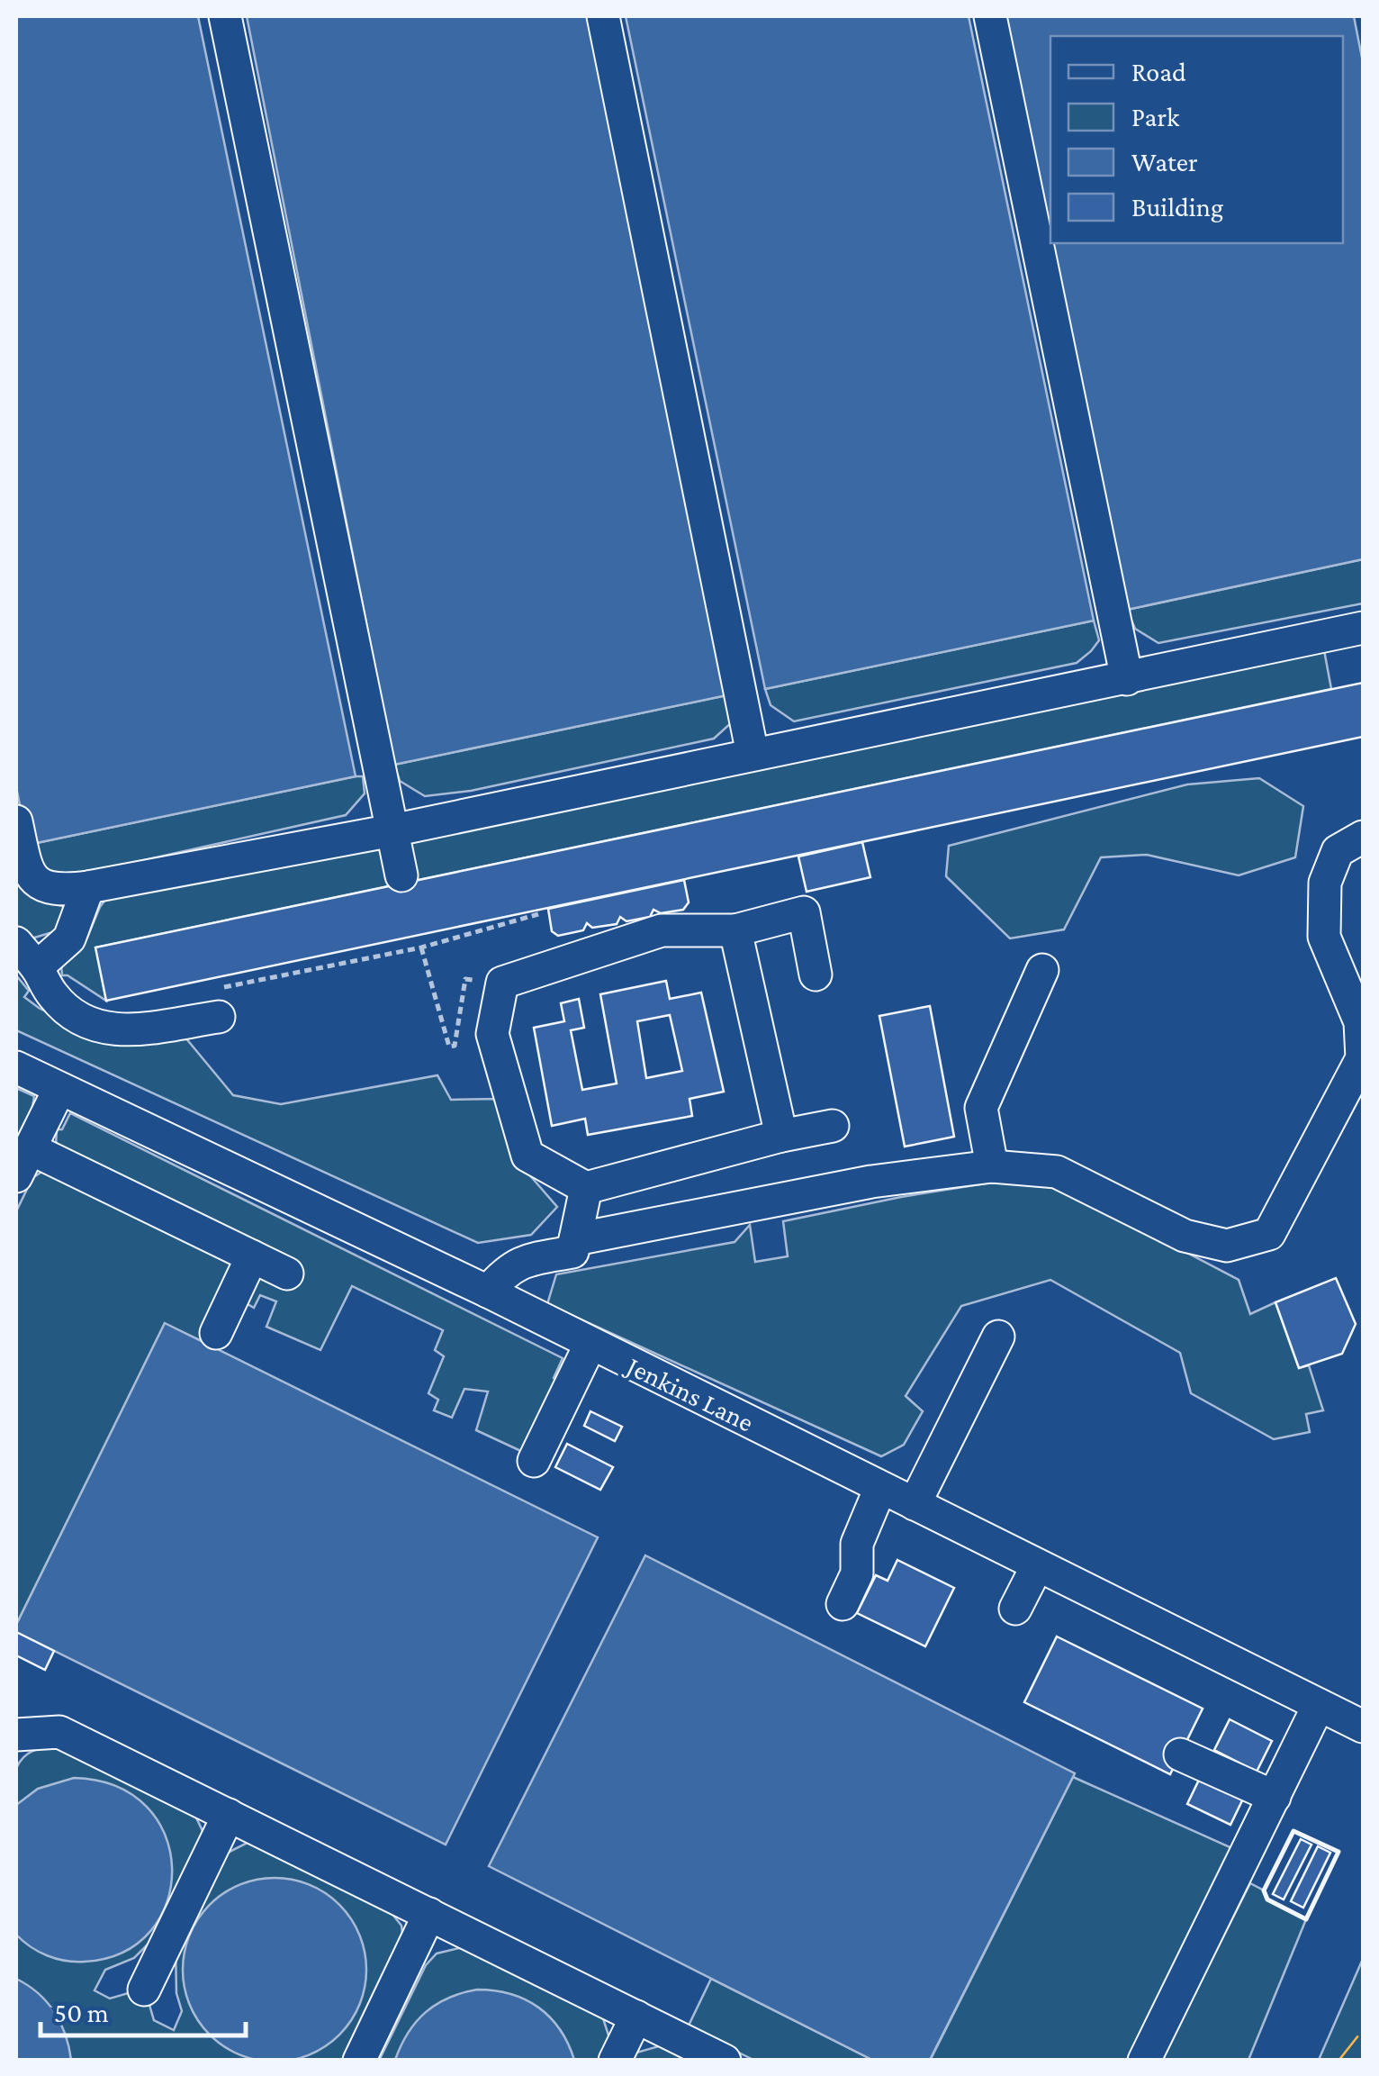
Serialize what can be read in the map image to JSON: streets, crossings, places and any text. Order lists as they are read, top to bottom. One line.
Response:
{"streets":{"lane":["Jenkins Lane"]},"legend":["Road","Park","Water","Building"],"scale_bar":"50 m"}
